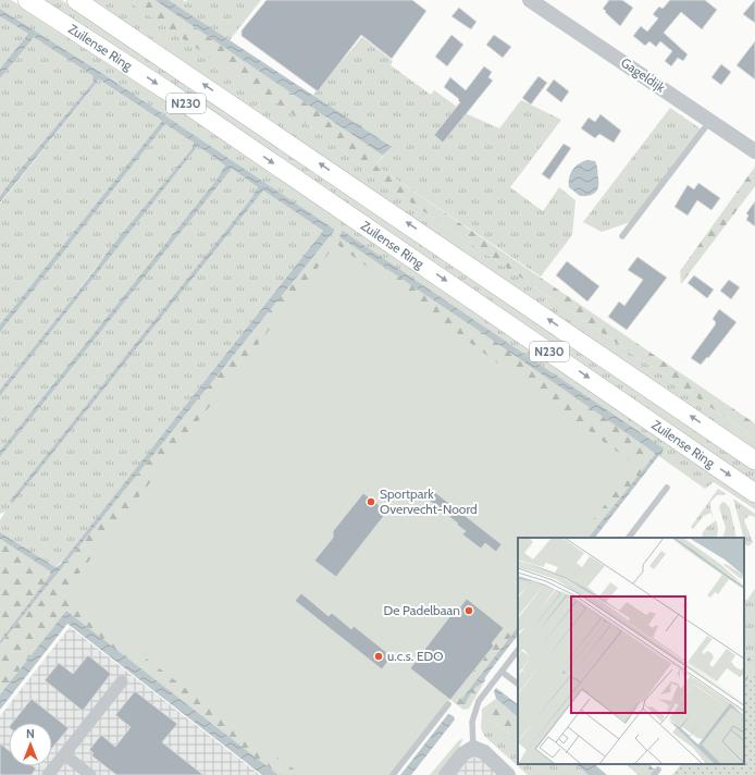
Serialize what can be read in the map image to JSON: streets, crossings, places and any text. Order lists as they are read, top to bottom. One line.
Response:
{"streets":{"main road":["Zuilense Ring","N230"],"street":["Gageldijk"]},"places":["Sportpark Overvecht-Noord","De Padelbaan","u.c.s. EDO"],"north":"top"}
